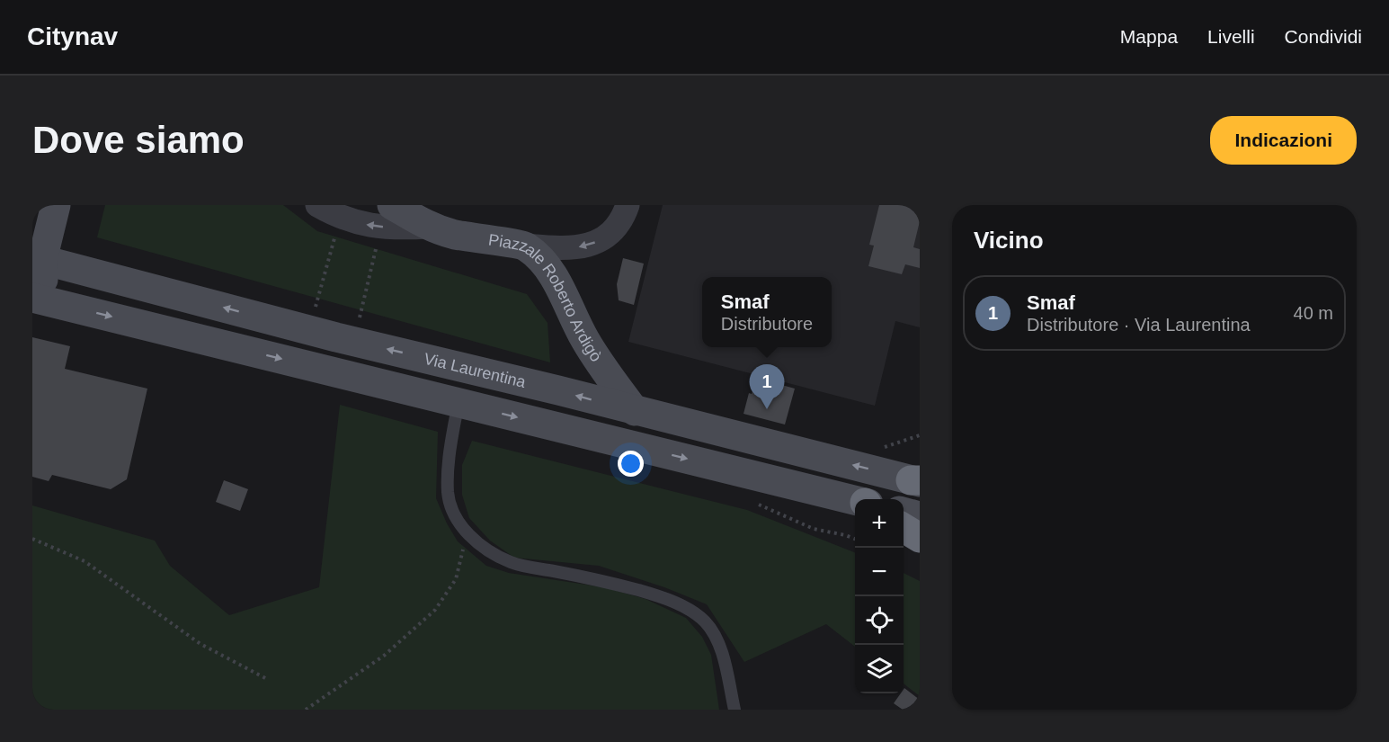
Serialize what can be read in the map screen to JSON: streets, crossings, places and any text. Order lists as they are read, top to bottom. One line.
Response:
{"streets":{"main road":["Piazzale Roberto Ardigò","Via Laurentina"]},"crossings":[["Piazzale Roberto Ardigò","Via Laurentina"]],"page":{"header":"Citynav","nav":["Mappa","Livelli","Condividi"],"buttons":"Indicazioni","title":"Dove siamo","heading":"Vicino","list":[{"mark":"1","name":"Smaf","note":"Distributore · Via Laurentina","value":"40 m"}],"popup":["Smaf","Distributore"],"pins":"1","map_buttons":["+","−"]}}
